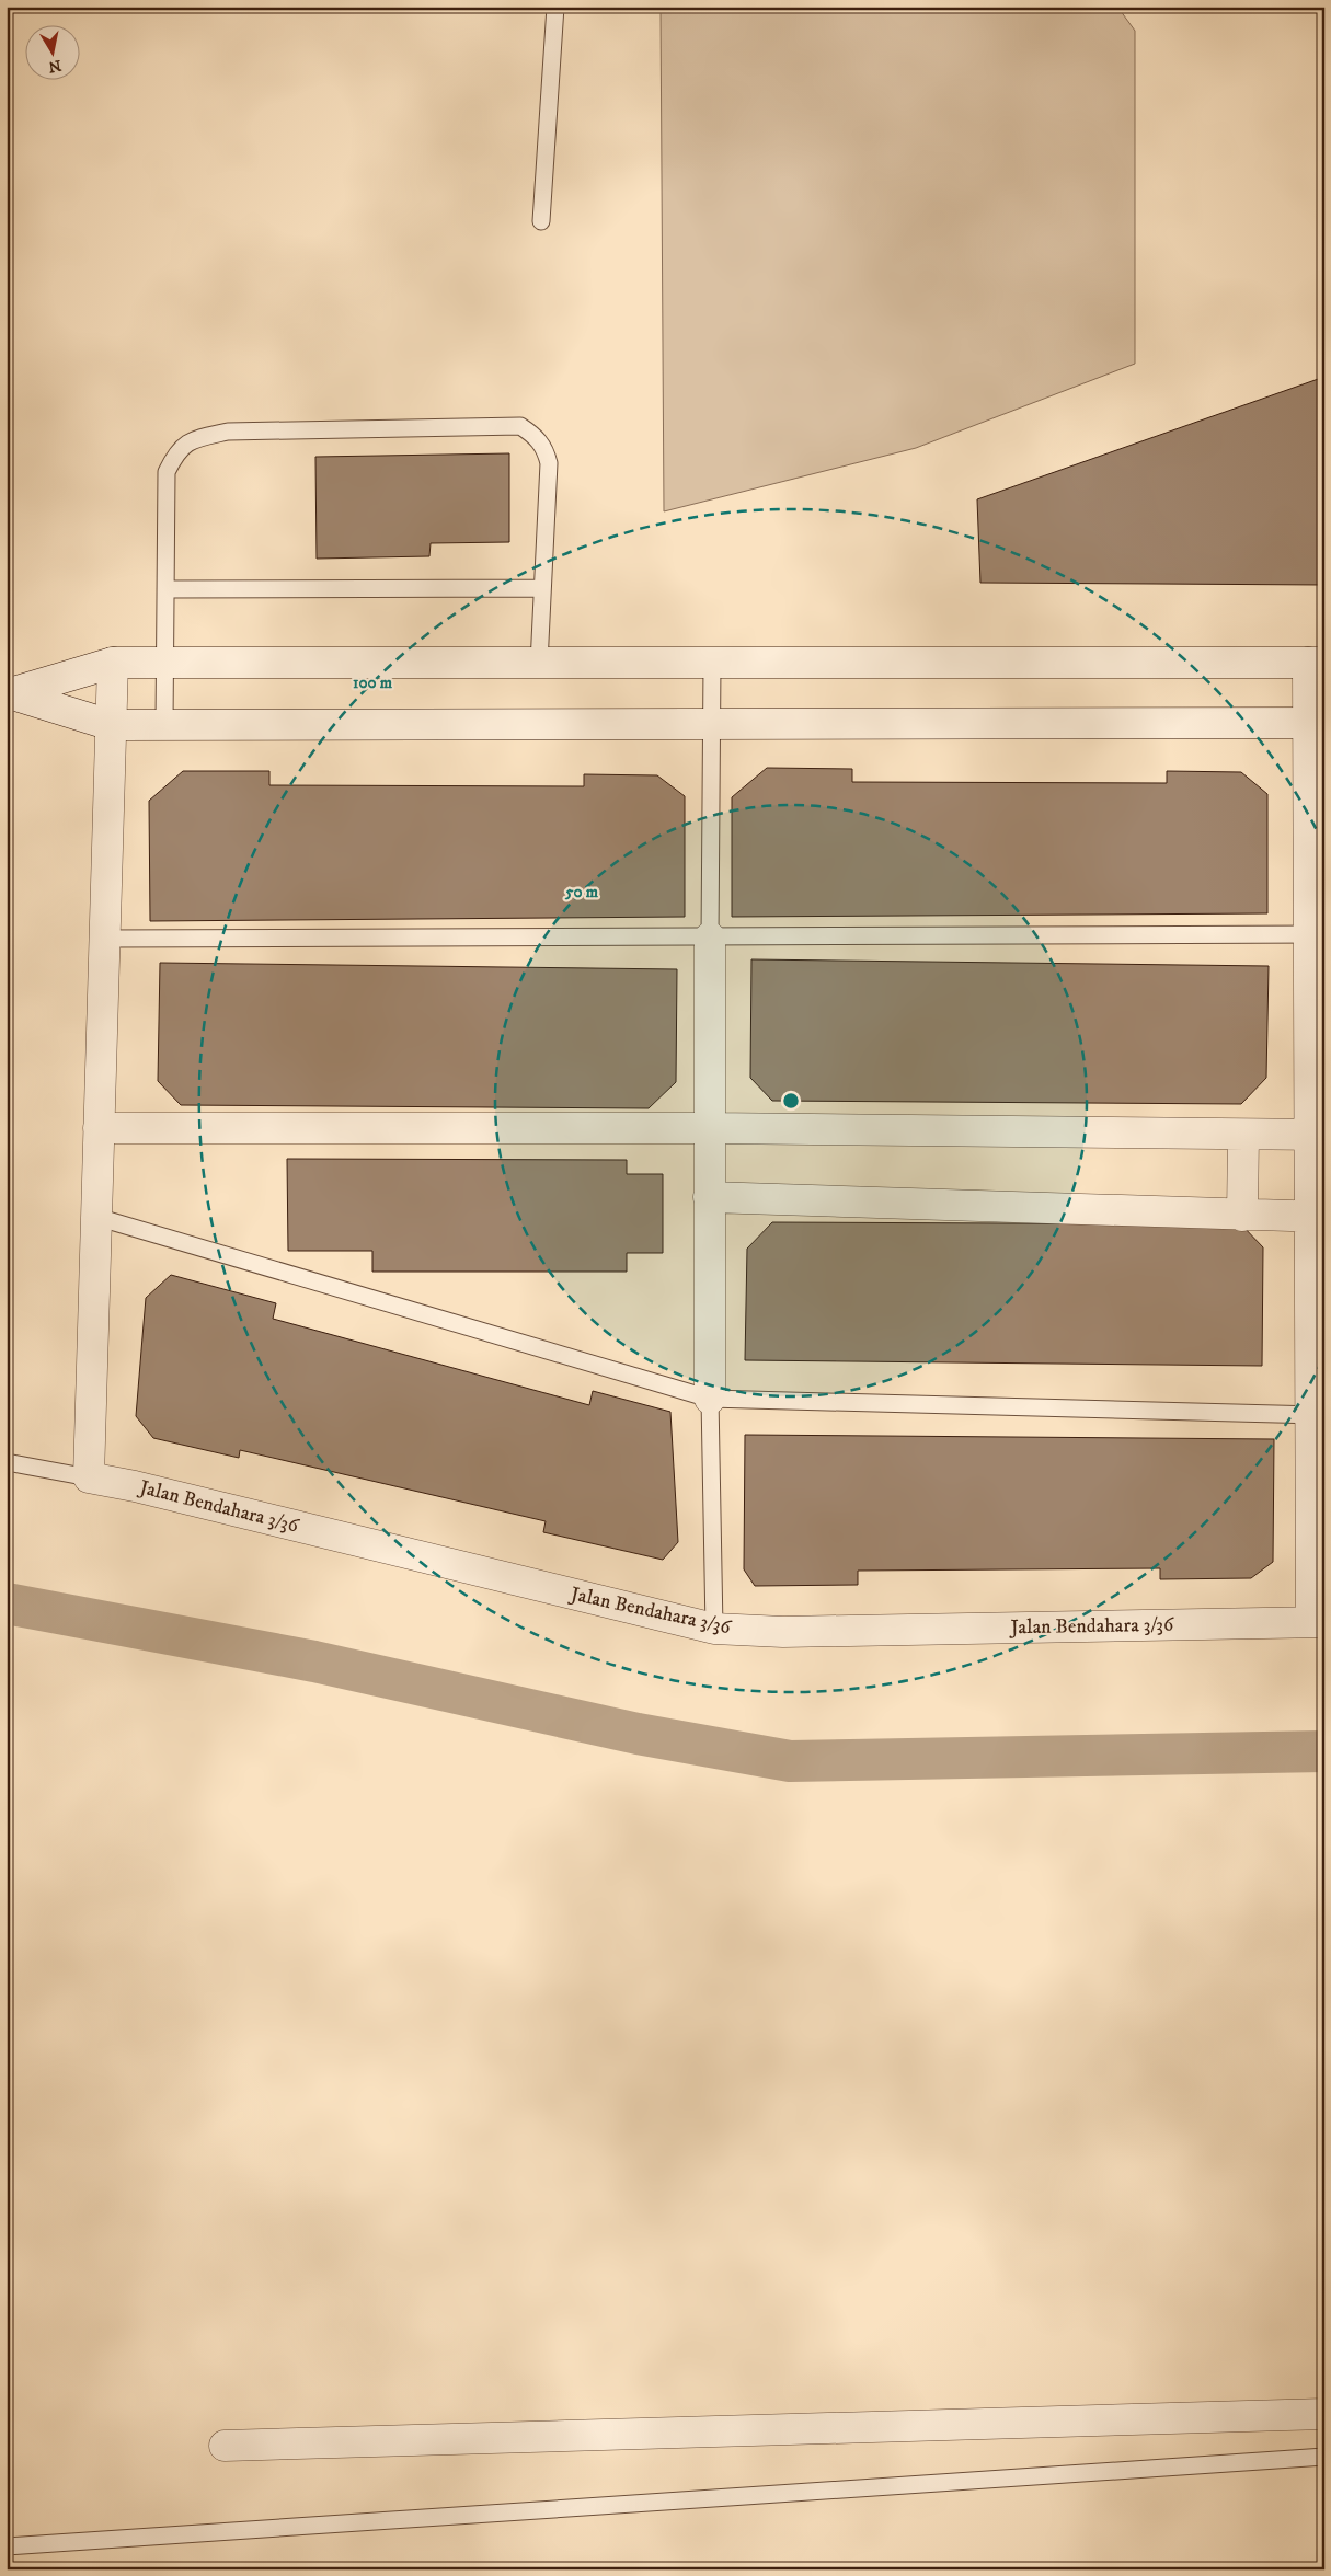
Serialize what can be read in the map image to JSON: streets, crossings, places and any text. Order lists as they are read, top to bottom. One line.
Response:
{"streets":{"street":["Jalan Bendahara 3/36"]},"north":"bottom","rings":["100 m","50 m"]}
